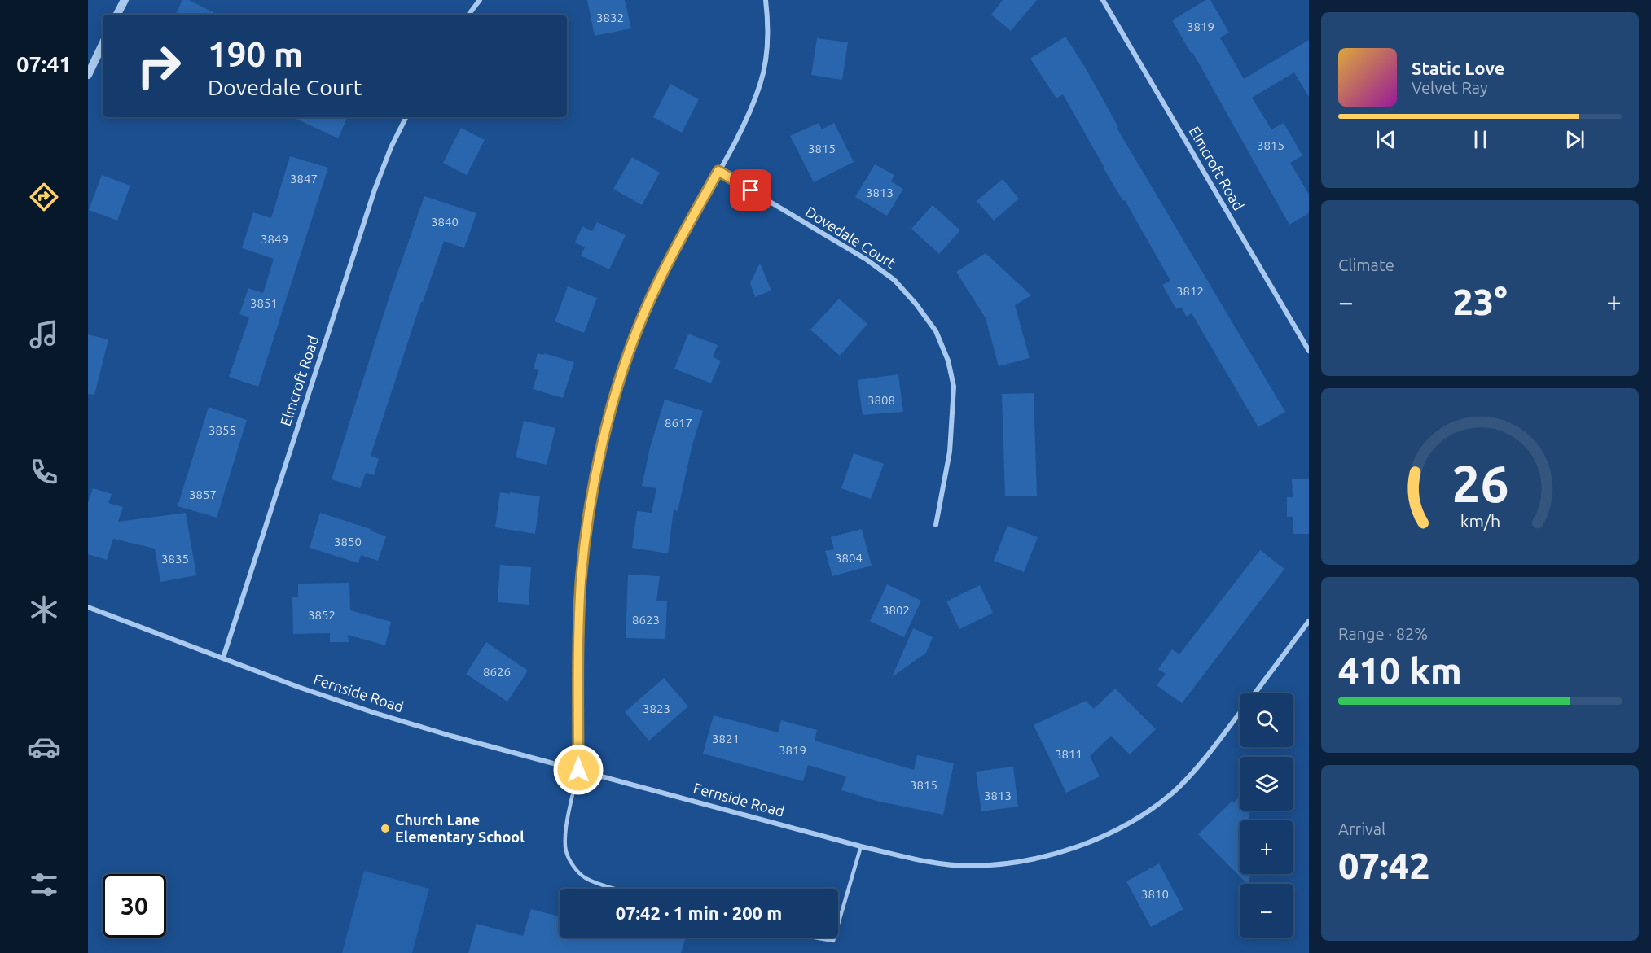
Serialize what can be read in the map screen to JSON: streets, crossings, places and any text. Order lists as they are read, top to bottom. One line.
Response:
{"streets":{"street":["Elmcroft Road","Dovedale Court","Fernside Road"]},"crossings":[["Elmcroft Road","Fernside Road"]],"places":["Church Lane Elementary School"],"house_numbers":["3832","3819","3815","3815","3847","3813","3840","3849","3812","3851","3808","8617","3855","3857","3850","3804","3835","3802","3852","8623","8626","3823","3821","3819","3811","3815","3813","3810"],"page":{"tabs":"07:41","turn":["190 m","Dovedale Court"],"song":["Static Love","Velvet Ray"],"tile":["Climate",["Range · 82%","410 km"],["Arrival","07:42"]],"heat":["−","23°","+"],"map_buttons":["+","−"],"limit":"30","trip":"07:42 · 1 min · 200 m","gauge":["26","km/h"]}}
